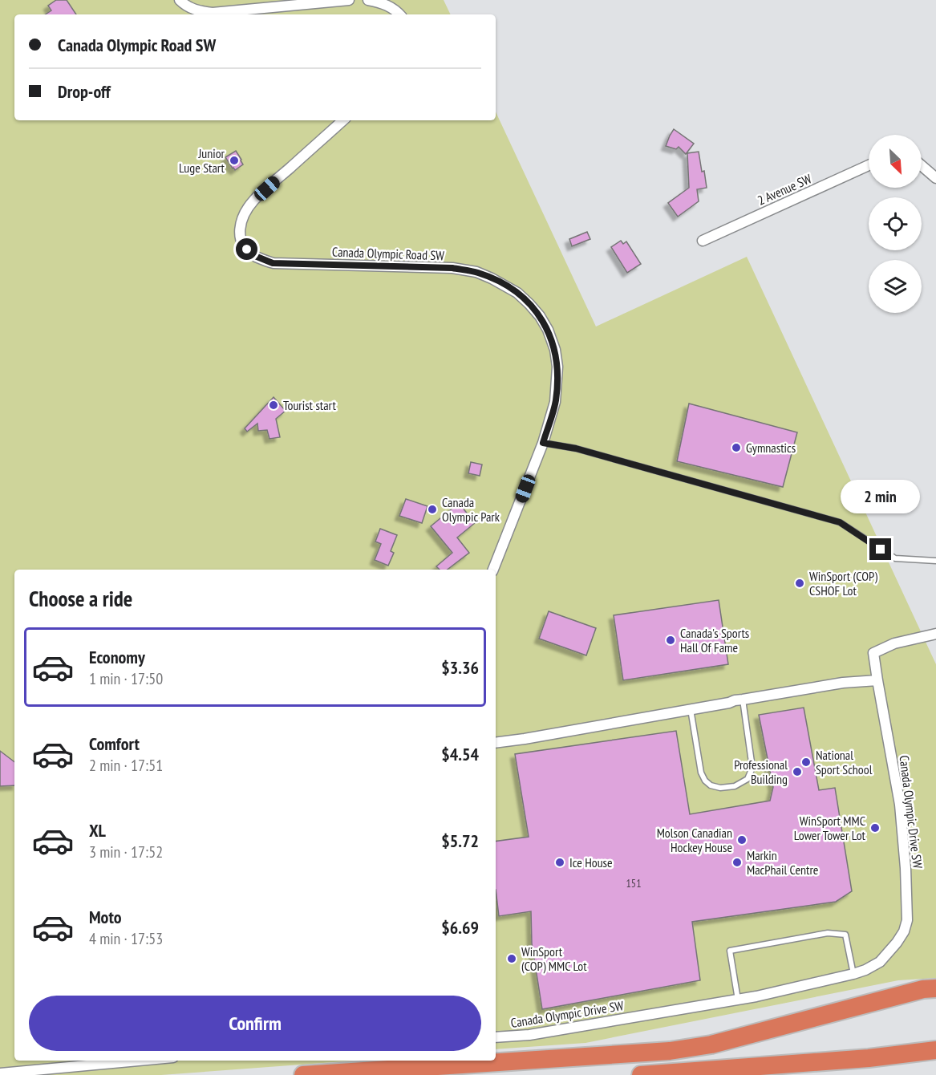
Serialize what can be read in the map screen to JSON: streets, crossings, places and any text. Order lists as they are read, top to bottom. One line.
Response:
{"streets":{"street":["2 Avenue SW","Canada Olympic Road SW","Canada Olympic Drive SW"]},"places":["Junior Luge Start","Tourist start","Gymnastics","Canada Olympic Park","WinSport (COP) CSHOF Lot","Canada's Sports Hall Of Fame","National Sport School","Professional Building","WinSport MMC Lower Tower Lot","Molson Canadian Hockey House","Ice House","Markin MacPhail Centre","WinSport (COP) MMC Lot"],"house_numbers":["151"],"north":"bottom right","page":{"banner":["Canada Olympic Road SW","Drop-off"],"bubble":"2 min","heading":"Choose a ride","list":[{"name":"Economy","note":"1 min · 17:50","value":"$3.36"},{"name":"Comfort","note":"2 min · 17:51","value":"$4.54"},{"name":"XL","note":"3 min · 17:52","value":"$5.72"},{"name":"Moto","note":"4 min · 17:53","value":"$6.69"}],"buttons":"Confirm"}}
